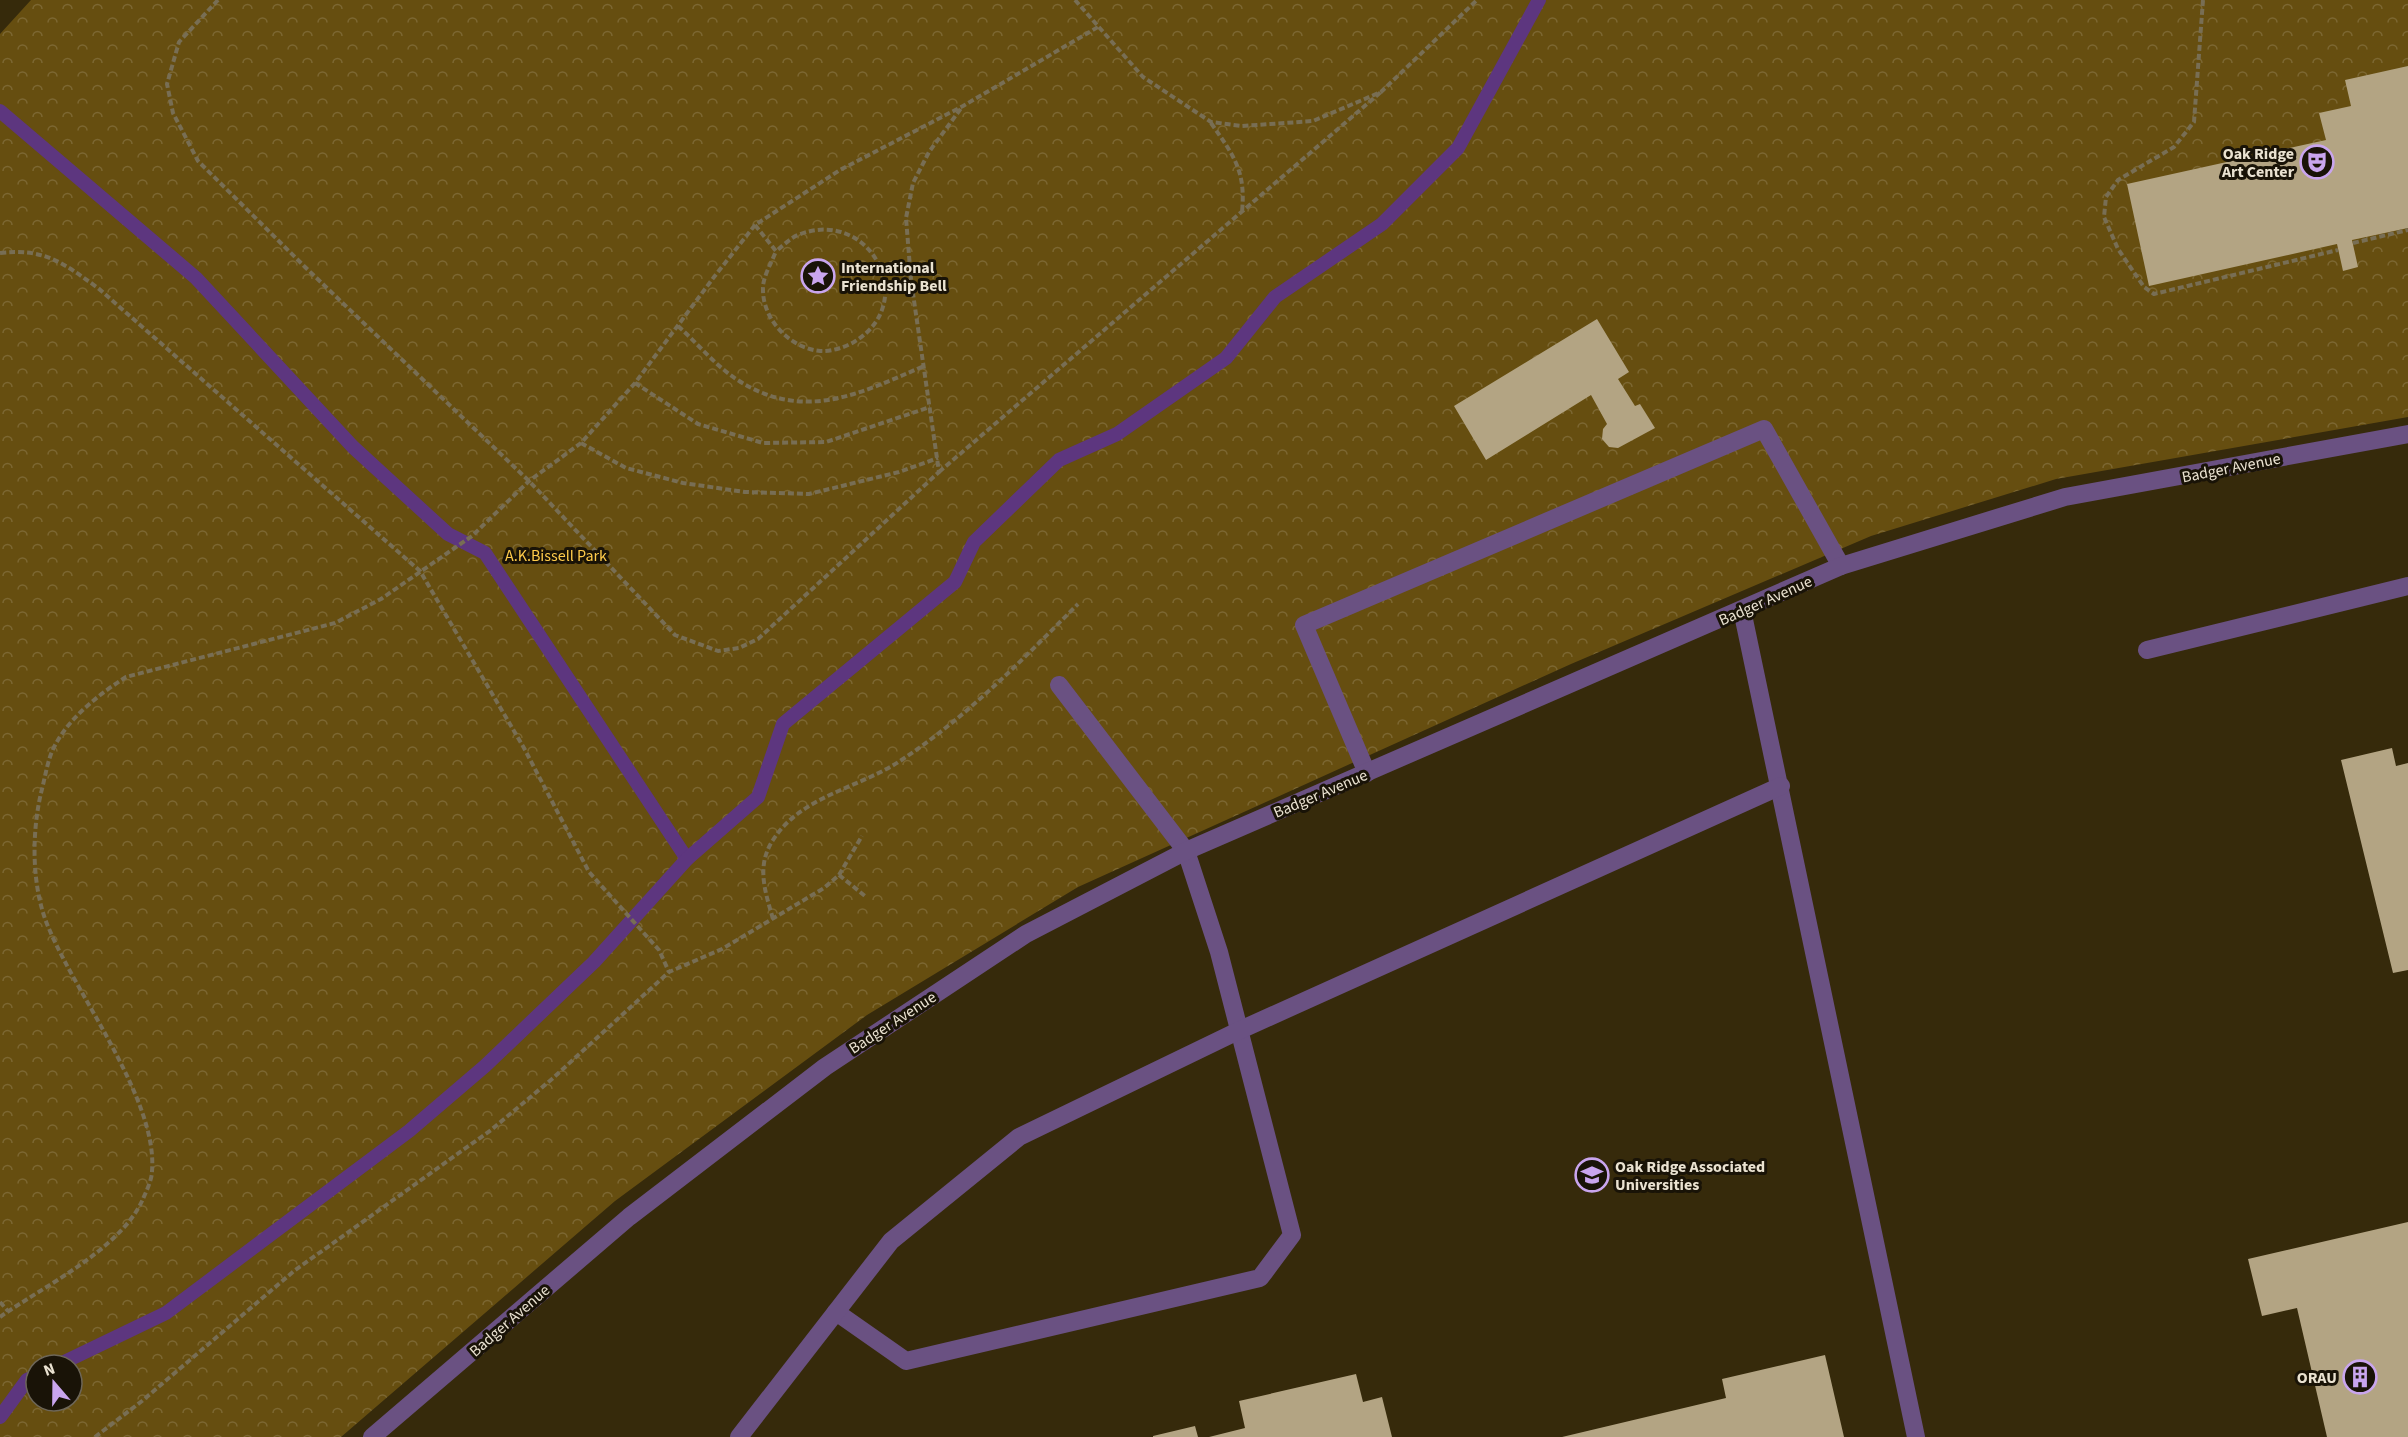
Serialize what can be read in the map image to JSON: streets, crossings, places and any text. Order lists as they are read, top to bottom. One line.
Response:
{"streets":{"street":["Badger Avenue"]},"parks":["A.K.Bissell Park"],"places":{"theatre":["Oak Ridge Art Center"],"place":["International Friendship Bell"],"school or university":["Oak Ridge Associated Universities"],"building":["ORAU"]},"north":"top"}
